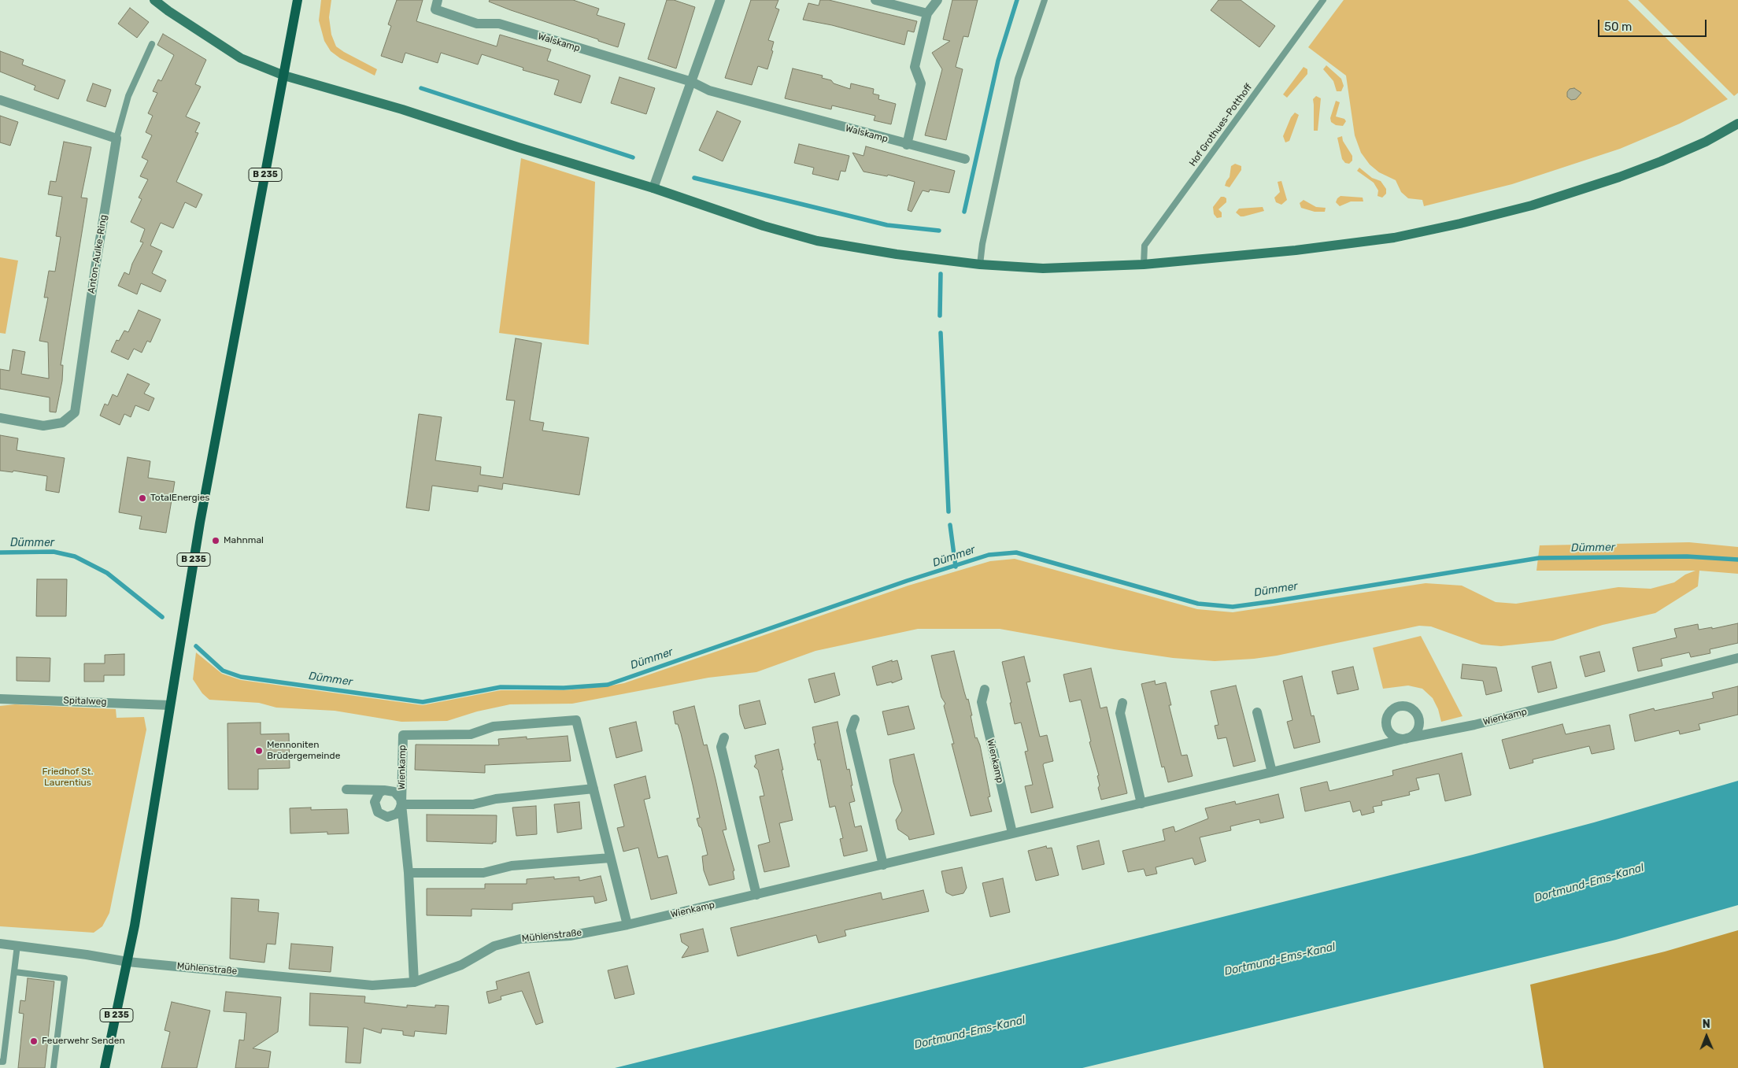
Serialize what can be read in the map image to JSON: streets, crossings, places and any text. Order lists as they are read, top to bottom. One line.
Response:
{"streets":{"main road":["B 235"],"street":["Walskamp","Anton-Aulke-Ring","Spitalweg","Wienkamp","Mühlenstraße"],"lane":["Hof Grothues-Potthoff"]},"crossings":[["B 235","Spitalweg"],["B 235","Mühlenstraße"],["Wienkamp","Mühlenstraße"]],"water":["Dümmer","Dortmund-Ems-Kanal"],"parks":["Friedhof St. Laurentius"],"places":["TotalEnergies","Mahnmal","Mennoniten Brüdergemeinde","Feuerwehr Senden"],"scale_bar":"50 m","north":"top"}
